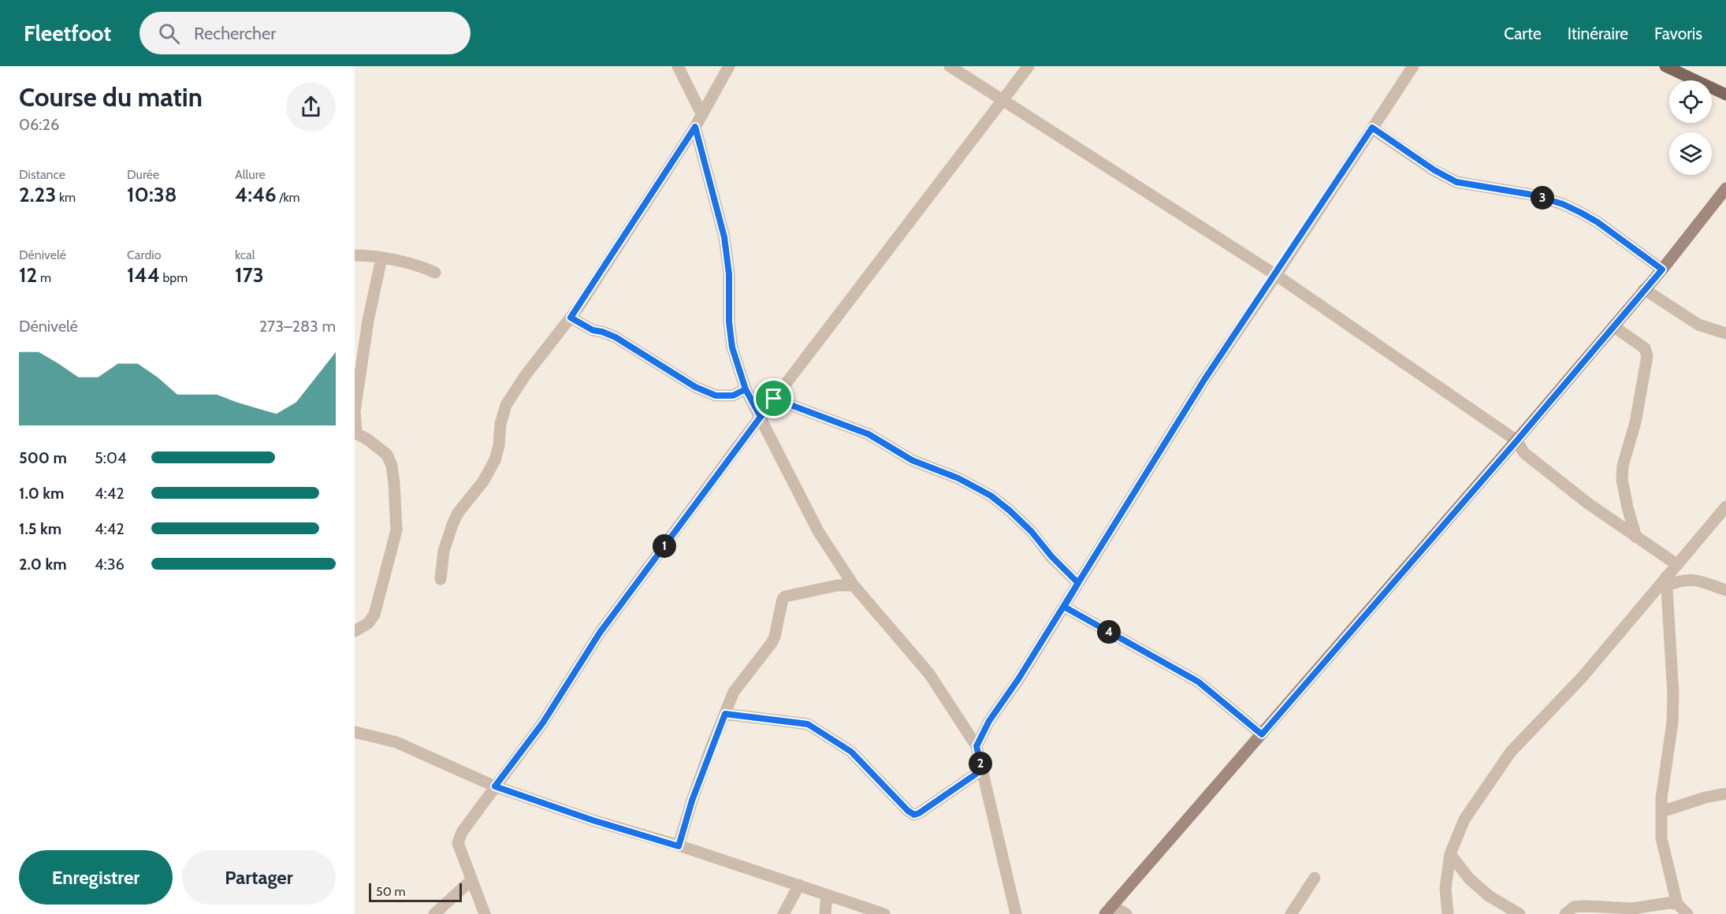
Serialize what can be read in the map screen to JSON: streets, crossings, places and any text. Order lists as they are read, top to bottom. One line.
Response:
{"scale_bar":"50 m","page":{"header":"Fleetfoot","search":"Rechercher","nav":["Carte","Itinéraire","Favoris"],"heading":["Course du matin","06:26"],"stats":[["Distance","2.23 km"],["Durée","10:38"],["Allure","4:46 /km"],["Dénivelé","12 m"],["Cardio","144 bpm"],["kcal","173"]],"pins":["3","1","4","2"],"chart":["Dénivelé","273–283 m"],"list":[{"name":"500 m","note":"5:04"},{"name":"1.0 km","note":"4:42"},{"name":"1.5 km","note":"4:42"},{"name":"2.0 km","note":"4:36"}],"buttons":["Enregistrer","Partager"],"scale":"50 m"}}
